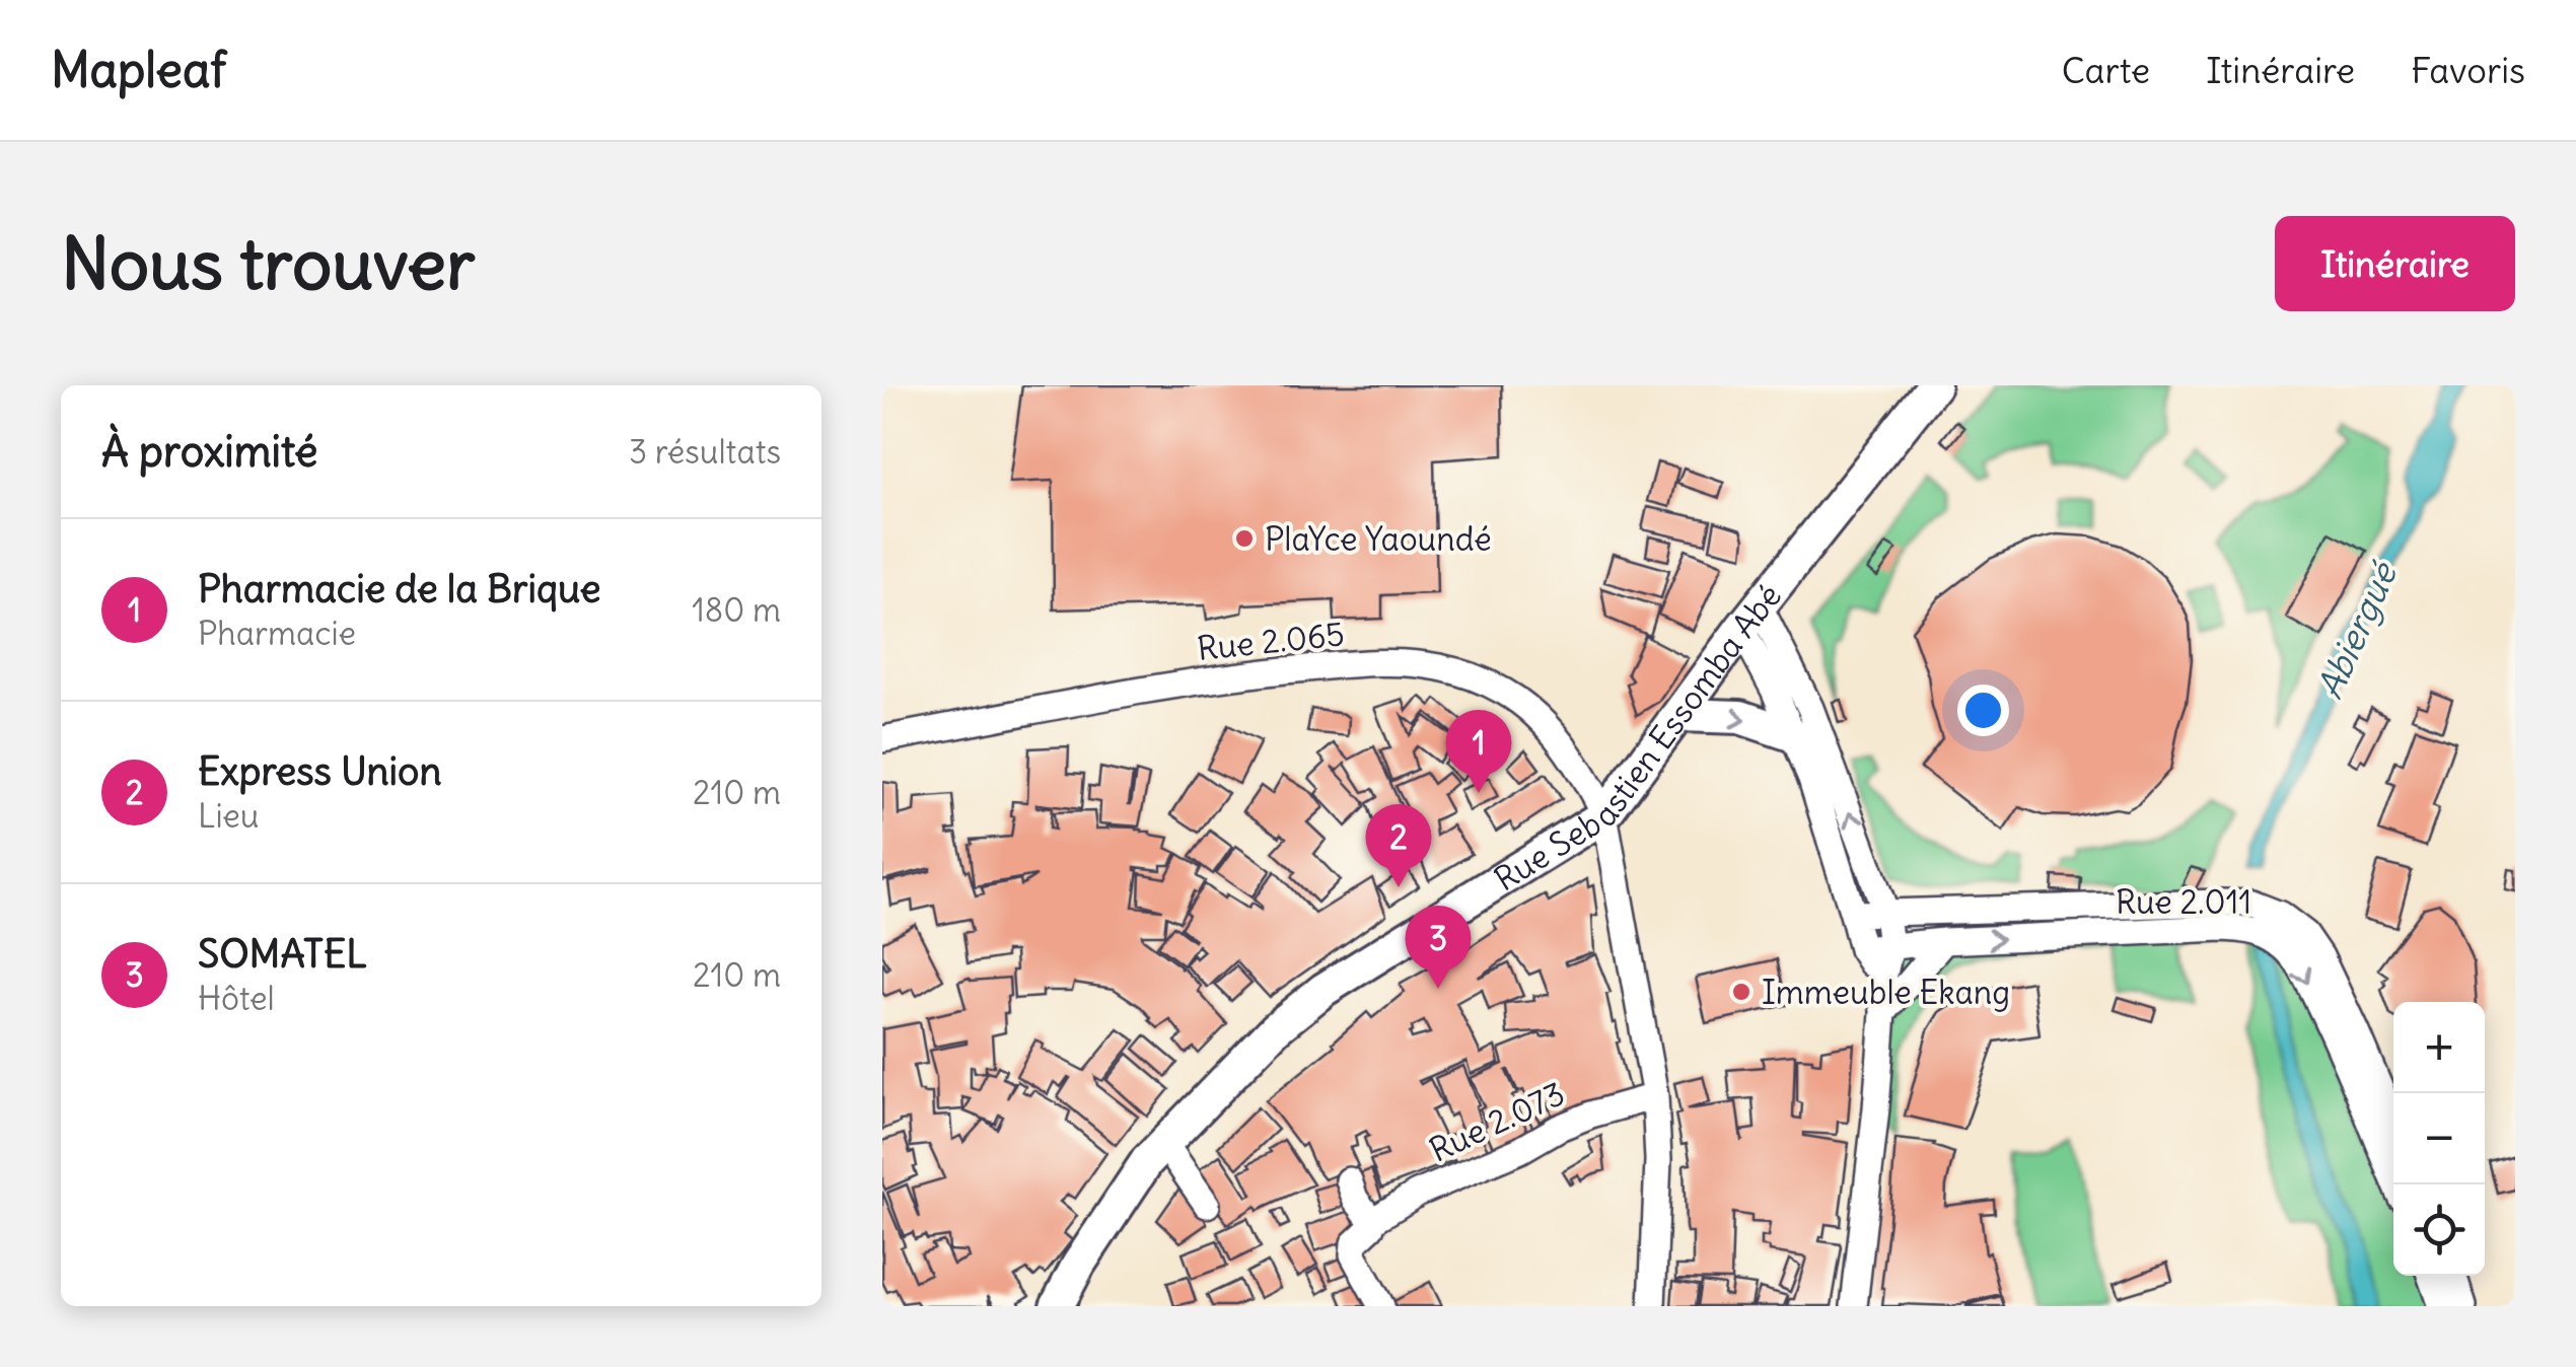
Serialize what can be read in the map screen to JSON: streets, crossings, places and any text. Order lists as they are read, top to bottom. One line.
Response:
{"streets":{"main road":["Rue Sebastien Essomba Abé"],"street":["Rue 2.065","Rue 2.011","Rue 2.073"]},"crossings":[["Rue 2.065","Rue Sebastien Essomba Abé"],["Rue 2.065","Rue 2.073"]],"one_way":["Rue 2.011"],"water":["Abiergué"],"places":["PlaYce Yaoundé","Immeuble Ekang"],"page":{"header":"Mapleaf","nav":["Carte","Itinéraire","Favoris"],"buttons":"Itinéraire","title":"Nous trouver","heading":["À proximité","3 résultats"],"list":[{"mark":"1","name":"Pharmacie de la Brique","note":"Pharmacie","value":"180 m"},{"mark":"2","name":"Express Union","note":"Lieu","value":"210 m"},{"mark":"3","name":"SOMATEL","note":"Hôtel","value":"210 m"}],"pins":["1","2","3"],"map_buttons":["+","−"]}}
